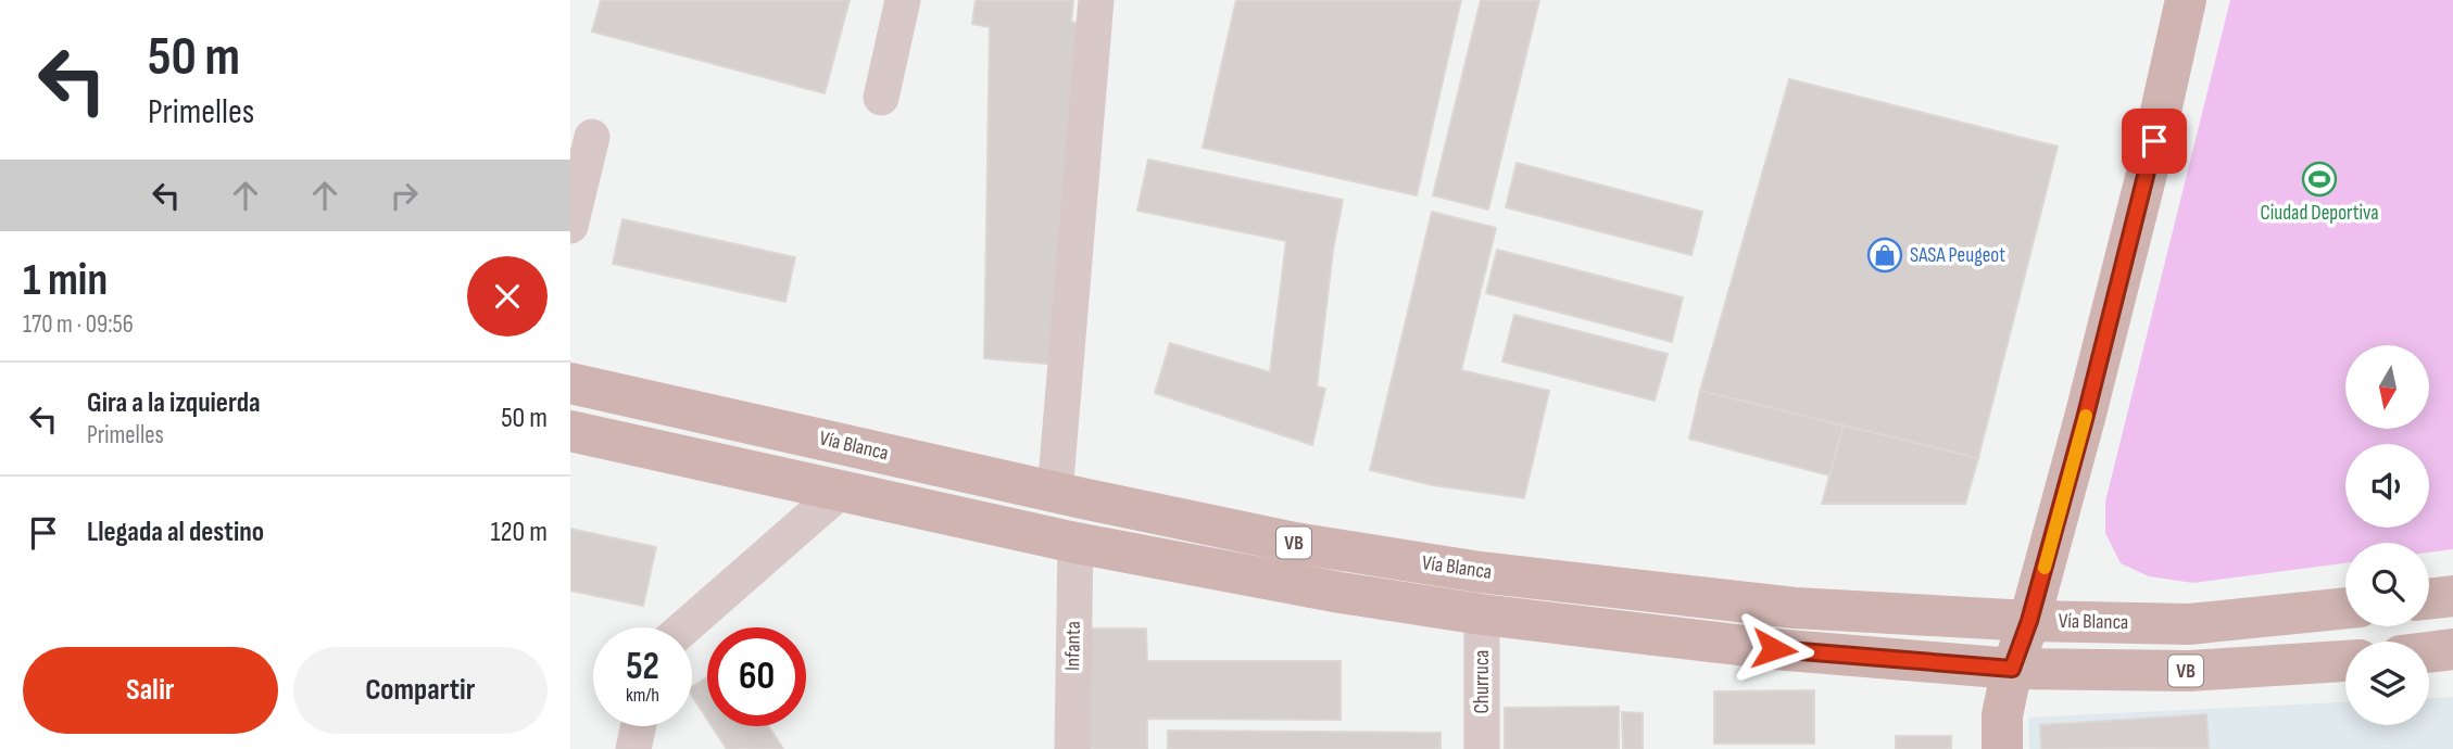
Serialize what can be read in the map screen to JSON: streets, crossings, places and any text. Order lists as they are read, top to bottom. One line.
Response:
{"streets":{"main road":["Vía Blanca","VB"],"street":["Infanta","Churruca"]},"crossings":[["Vía Blanca","Infanta"],["Vía Blanca","Churruca"]],"places":{"sports":["Ciudad Deportiva"],"shop":["SASA Peugeot"]},"north":"bottom","page":{"turn":["50 m","Primelles"],"heading":["1 min","170 m · 09:56"],"list":[{"name":"Gira a la izquierda","note":"Primelles","value":"50 m"},{"name":"Llegada al destino","value":"120 m"}],"speed":"52 km/h","limit":"60","buttons":["Salir","Compartir"]}}
